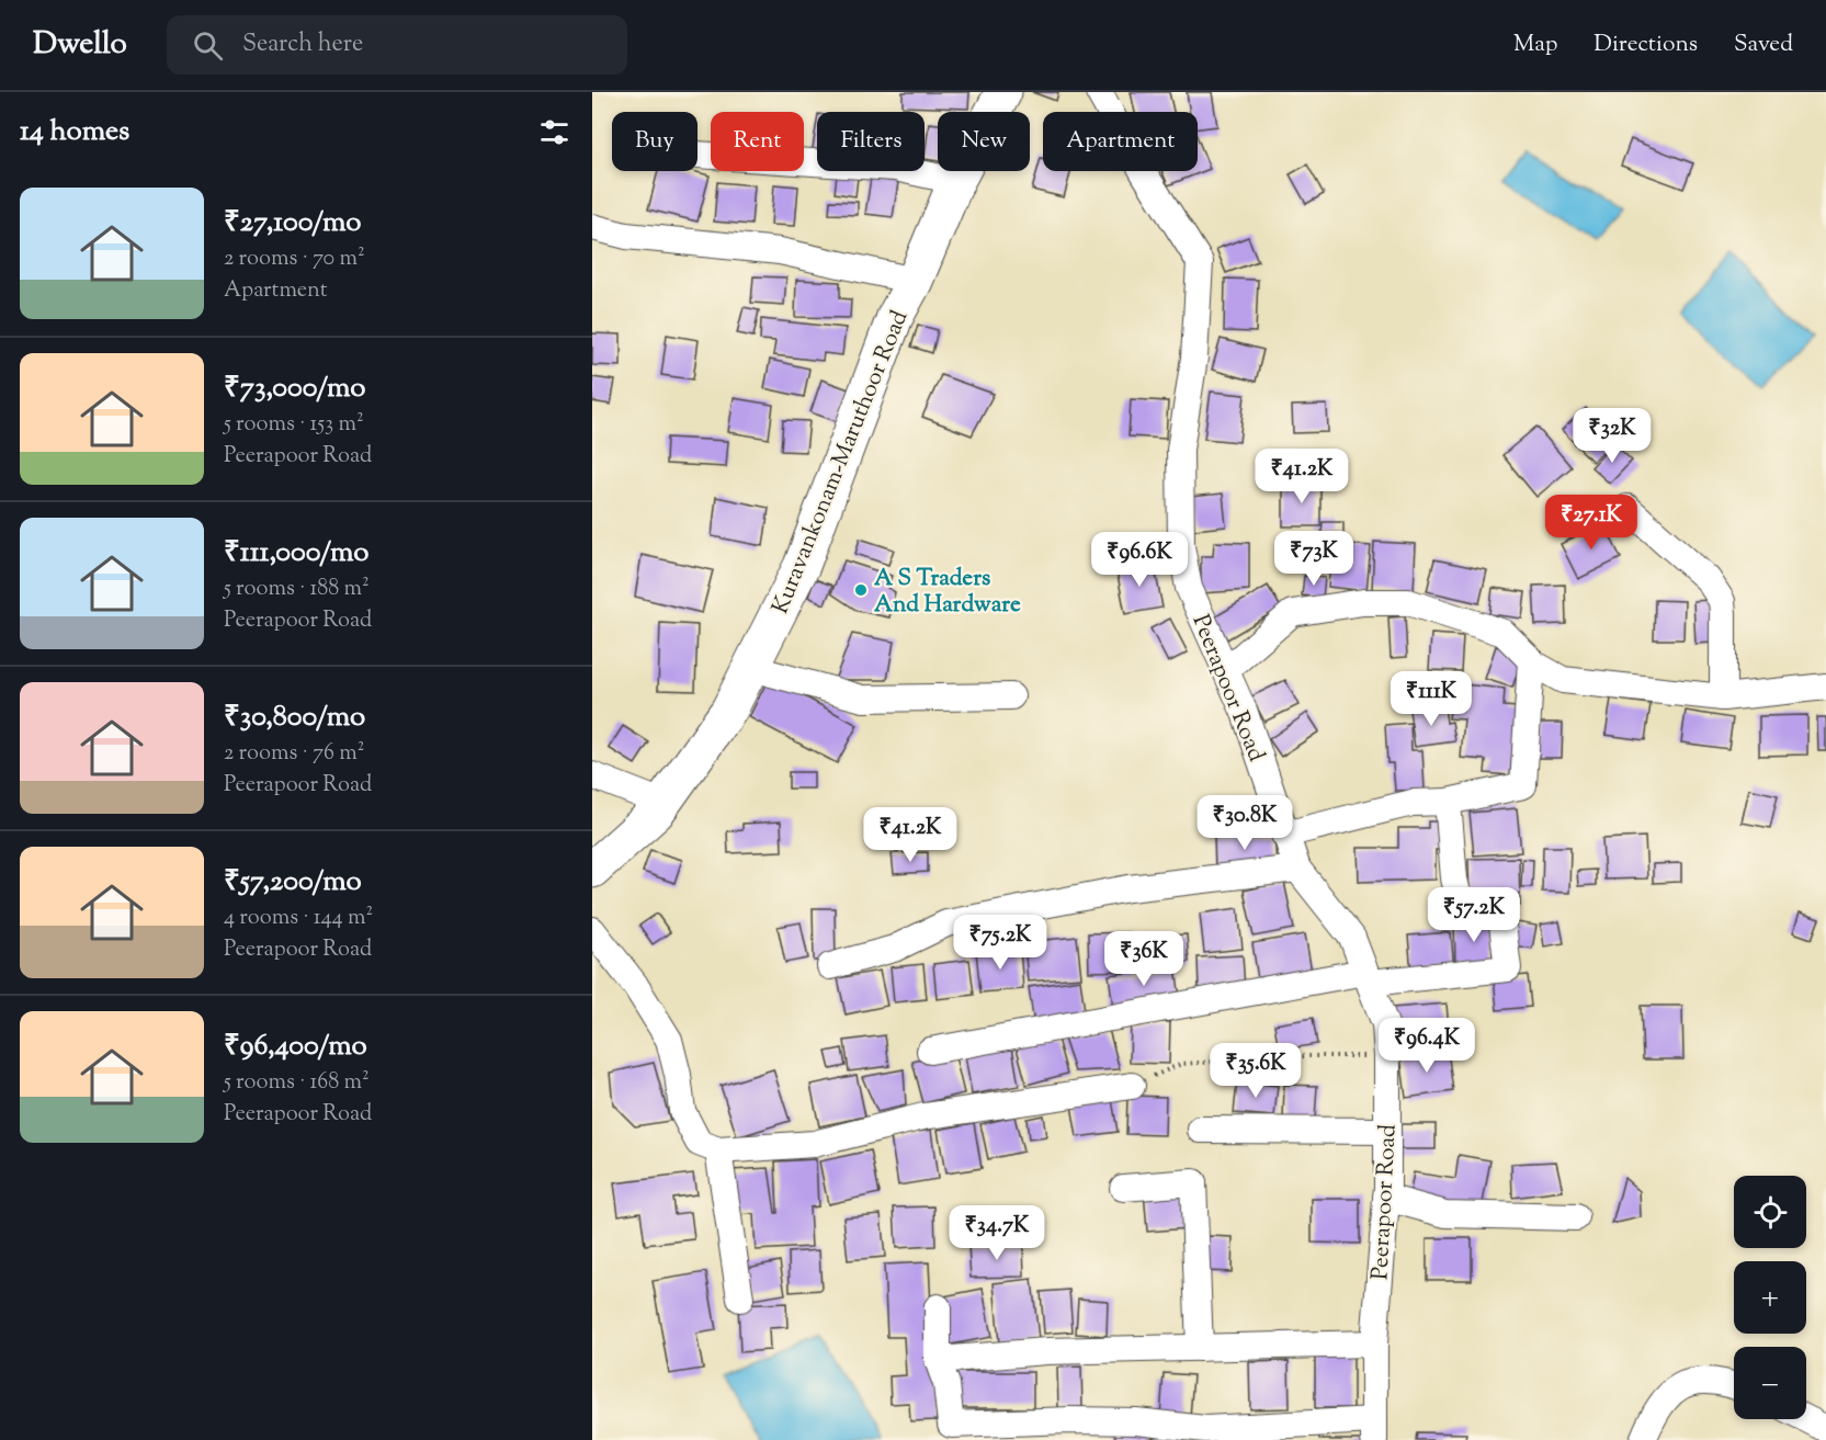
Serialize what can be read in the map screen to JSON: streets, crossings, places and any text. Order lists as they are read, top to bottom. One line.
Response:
{"streets":{"main road":["Kuravankonam-Maruthoor Road"],"street":["Peerapoor Road"]},"places":["A S Traders And Hardware"],"page":{"header":"Dwello","search":"Search here","nav":["Map","Directions","Saved"],"heading":"14 homes","chip":["Buy","Rent","Filters","New","Apartment"],"list":[{"name":"₹27,100/mo","note":"2 rooms · 70 m² · Apartment"},{"name":"₹73,000/mo","note":"5 rooms · 153 m² · Peerapoor Road"},{"name":"₹111,000/mo","note":"5 rooms · 188 m² · Peerapoor Road"},{"name":"₹30,800/mo","note":"2 rooms · 76 m² · Peerapoor Road"},{"name":"₹57,200/mo","note":"4 rooms · 144 m² · Peerapoor Road"},{"name":"₹96,400/mo","note":"5 rooms · 168 m² · Peerapoor Road"}],"price":["₹32K","₹41.2K","₹27.1K","₹73K","₹96.6K","₹111K","₹30.8K","₹41.2K","₹57.2K","₹75.2K","₹36K","₹96.4K","₹35.6K","₹34.7K"],"map_buttons":["+","−"]}}
